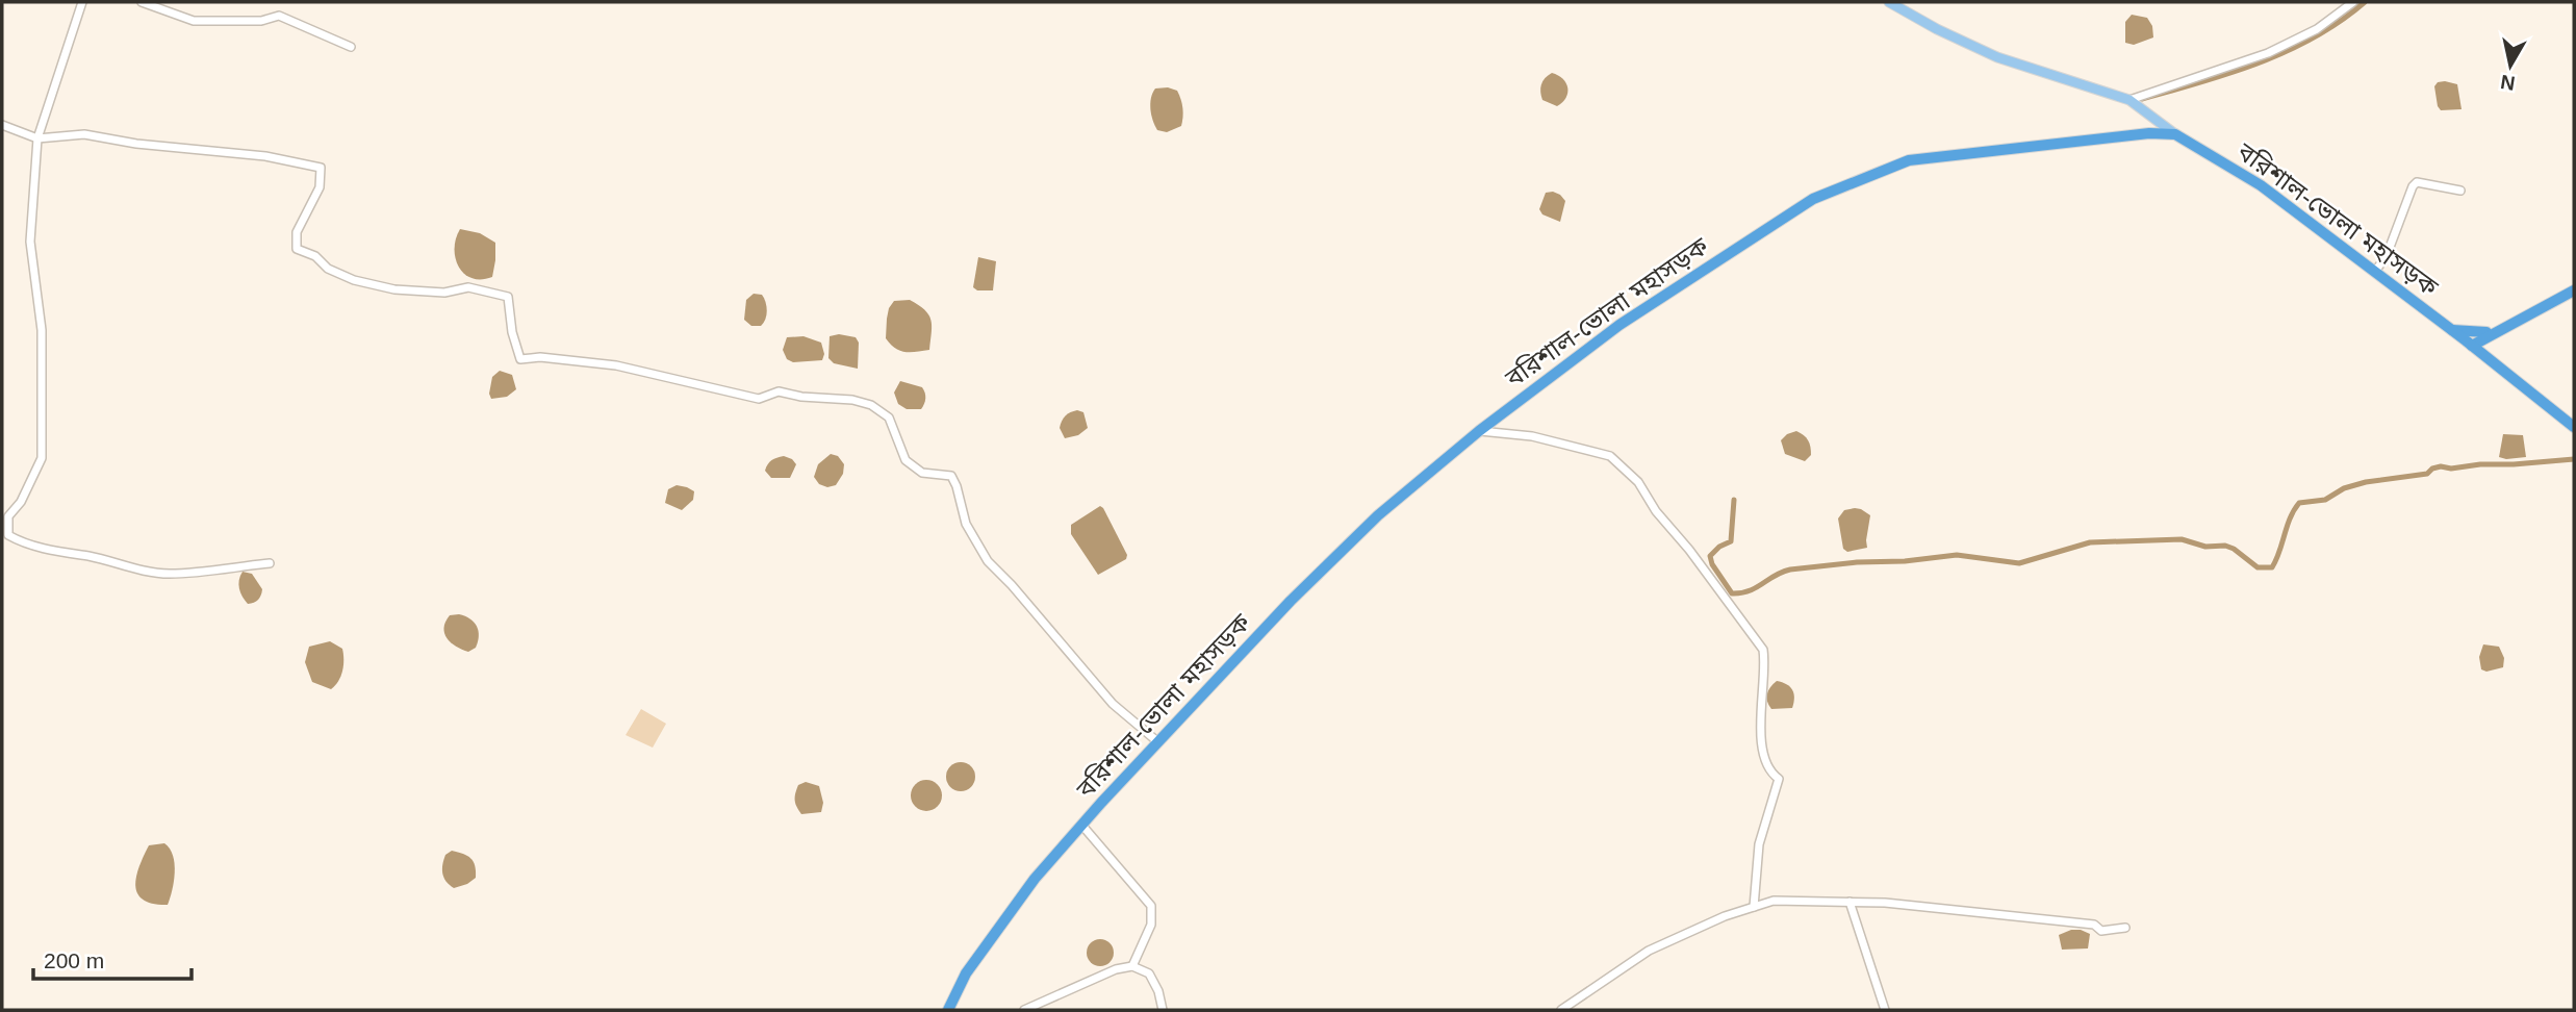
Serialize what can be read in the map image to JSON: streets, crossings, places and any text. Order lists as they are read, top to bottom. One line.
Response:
{"streets":{"highway":["বরিশাল-ভোলা মহাসড়ক"]},"scale_bar":"200 m","north":"bottom"}
